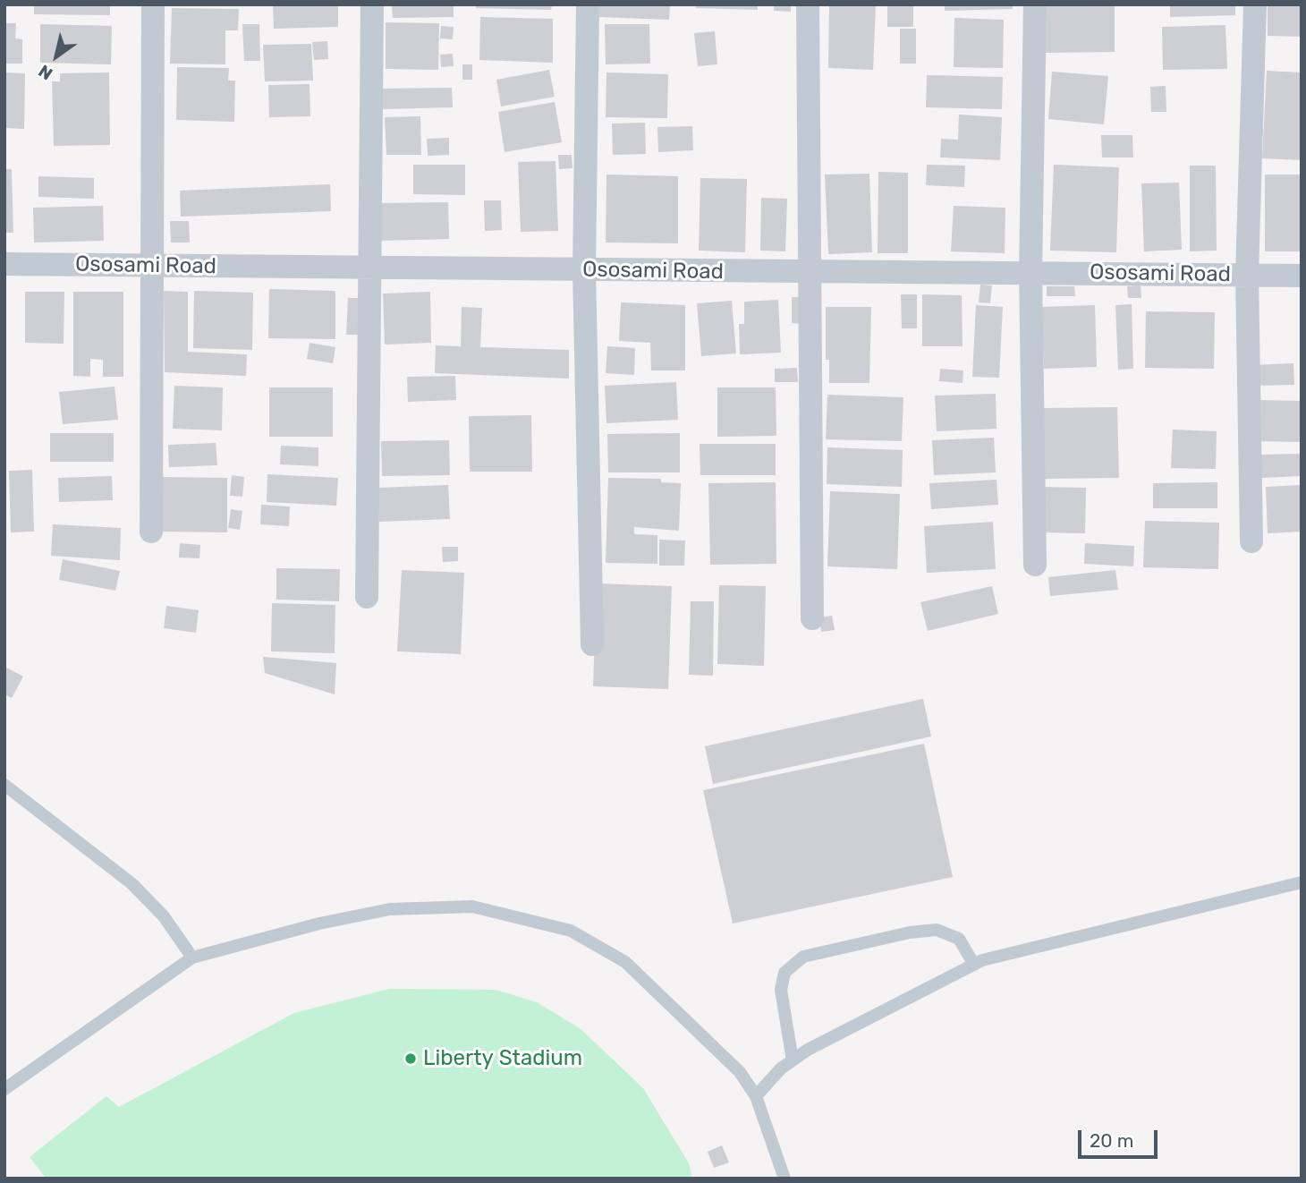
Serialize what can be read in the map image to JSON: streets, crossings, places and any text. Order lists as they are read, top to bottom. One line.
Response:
{"streets":{"street":["Ososami Road"]},"places":["Liberty Stadium"],"scale_bar":"20 m","north":"bottom left"}
